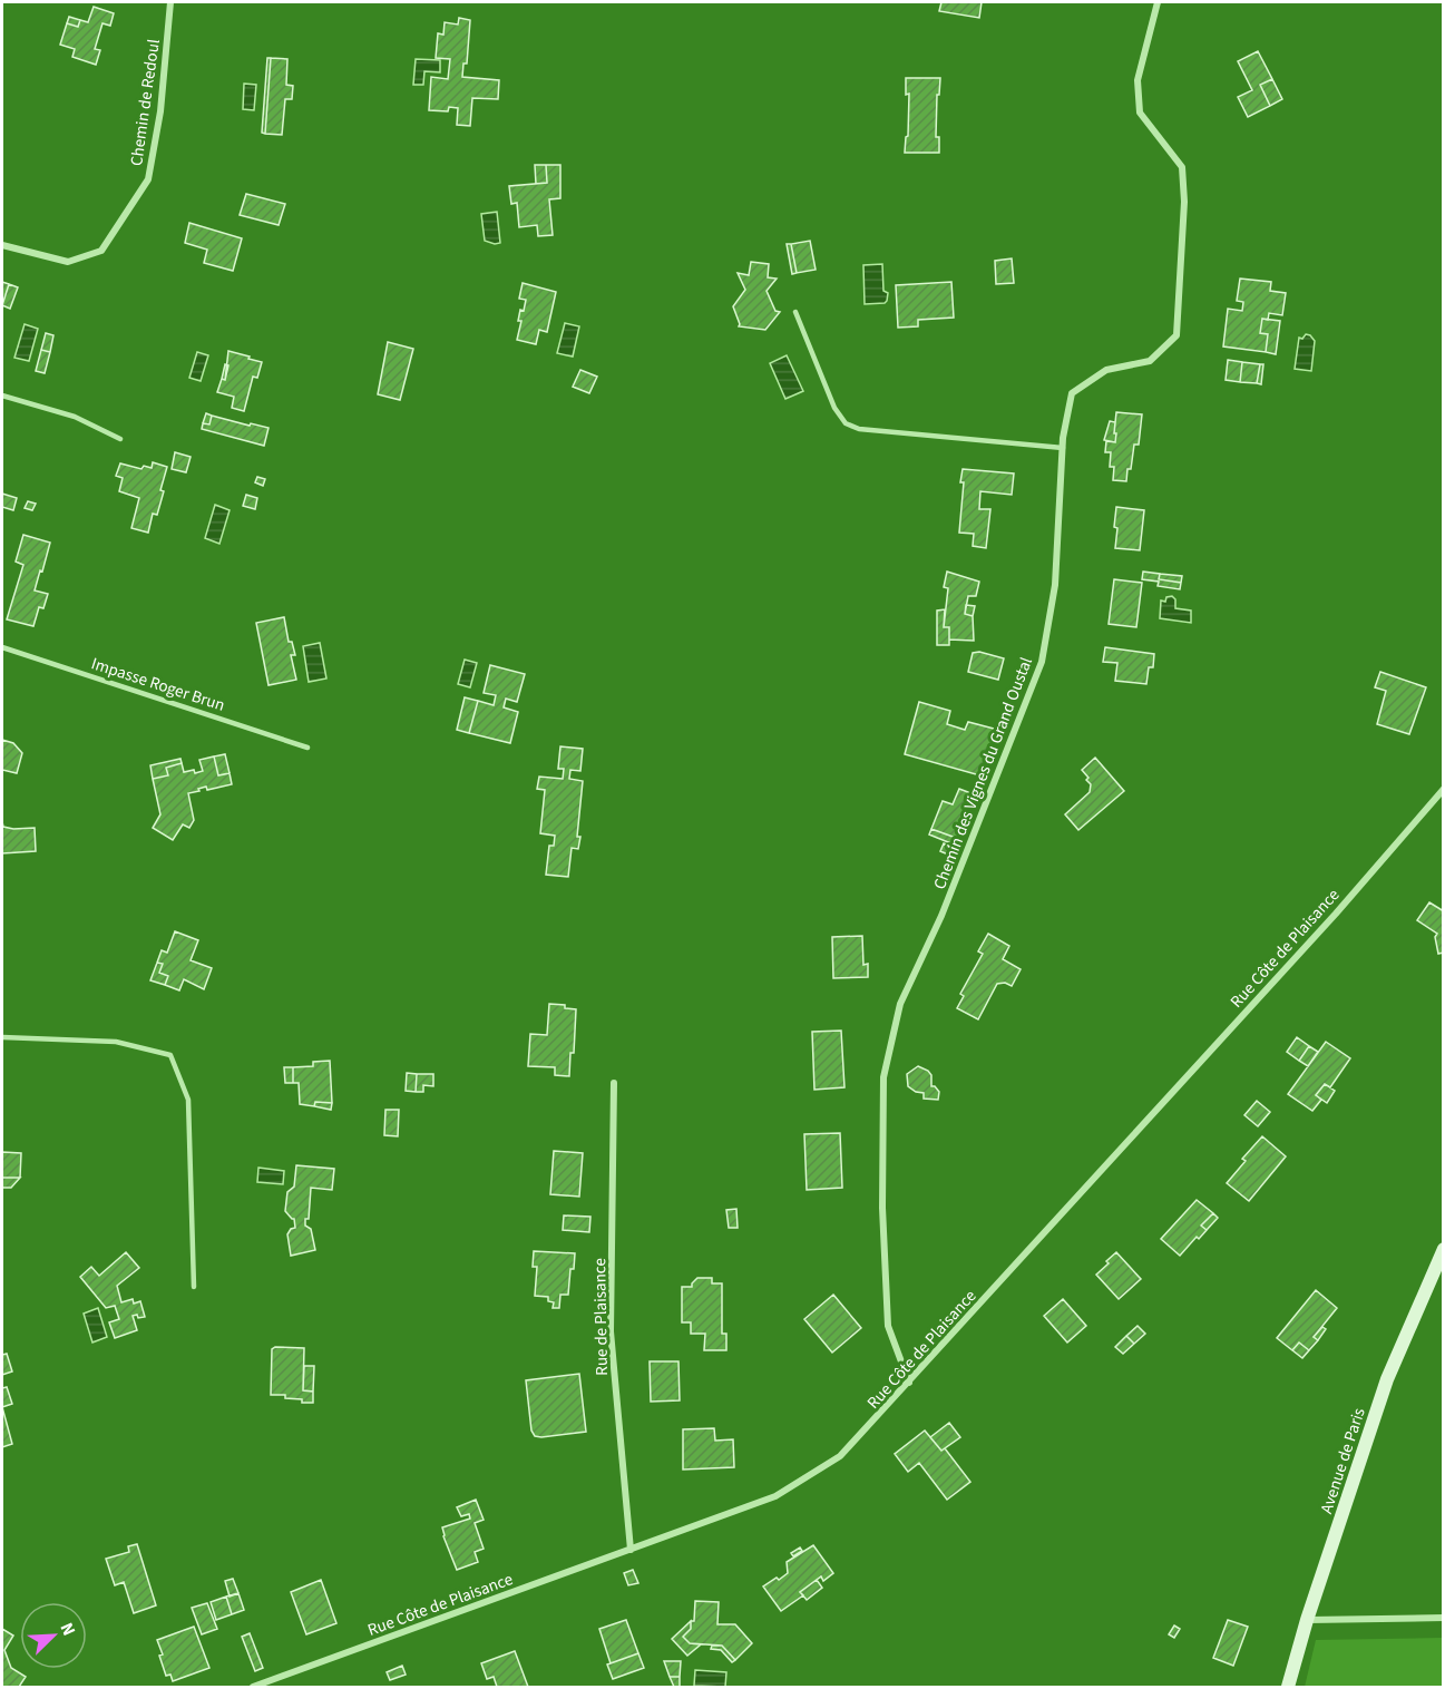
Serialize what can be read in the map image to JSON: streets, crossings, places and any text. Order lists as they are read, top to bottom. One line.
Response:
{"streets":{"main road":["Avenue de Paris"],"street":["Chemin de Redoul","Chemin des Vignes du Grand Oustal","Rue Côte de Plaisance","Rue de Plaisance"],"lane":["Impasse Roger Brun"]},"crossings":[["Chemin des Vignes du Grand Oustal","Rue Côte de Plaisance"],["Rue Côte de Plaisance","Rue de Plaisance"]],"north":"top right"}
